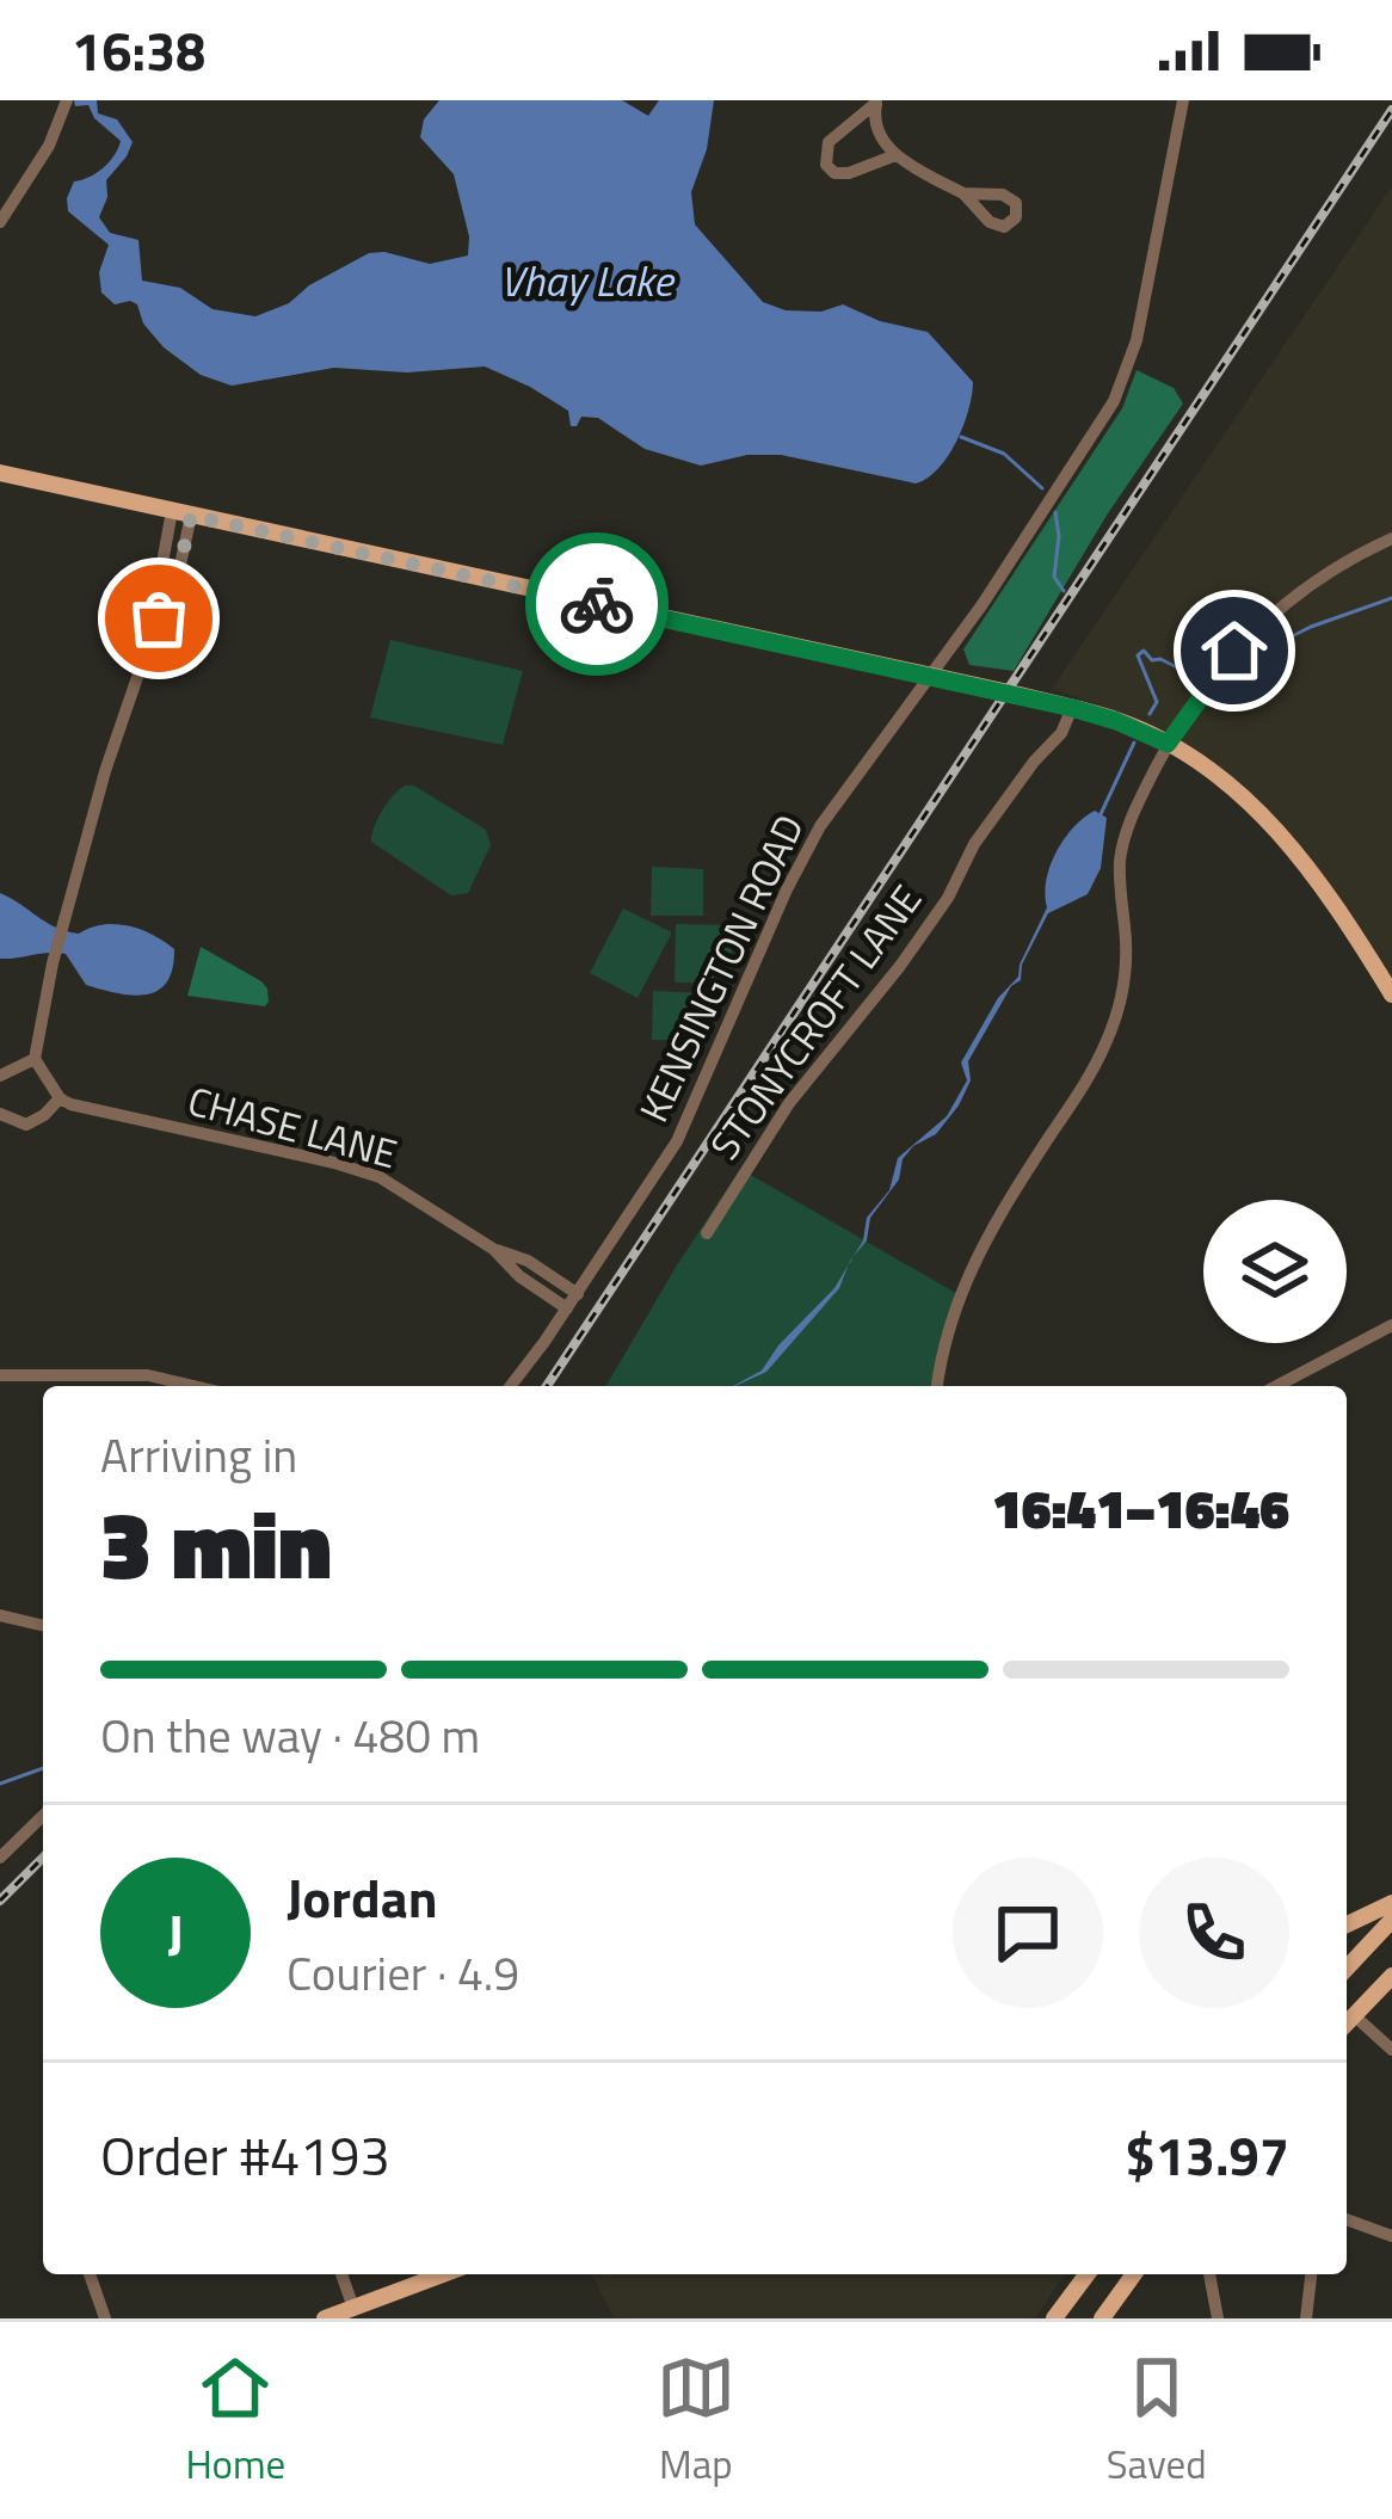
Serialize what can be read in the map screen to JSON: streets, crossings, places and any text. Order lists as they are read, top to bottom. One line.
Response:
{"streets":{"street":["KENSINGTON ROAD","STONYCROFT LANE","CHASE LANE"]},"crossings":[["KENSINGTON ROAD","CHASE LANE"]],"water":["Vhay Lake"],"page":{"status":"16:38","heading":["3 min","Arriving in","16:41–16:46"],"panel":["Jordan","Courier · 4.9","Order #4193","$13.97"],"bar":"On the way · 480 m","round":"J","tabs":["Home","Map","Saved"]}}
